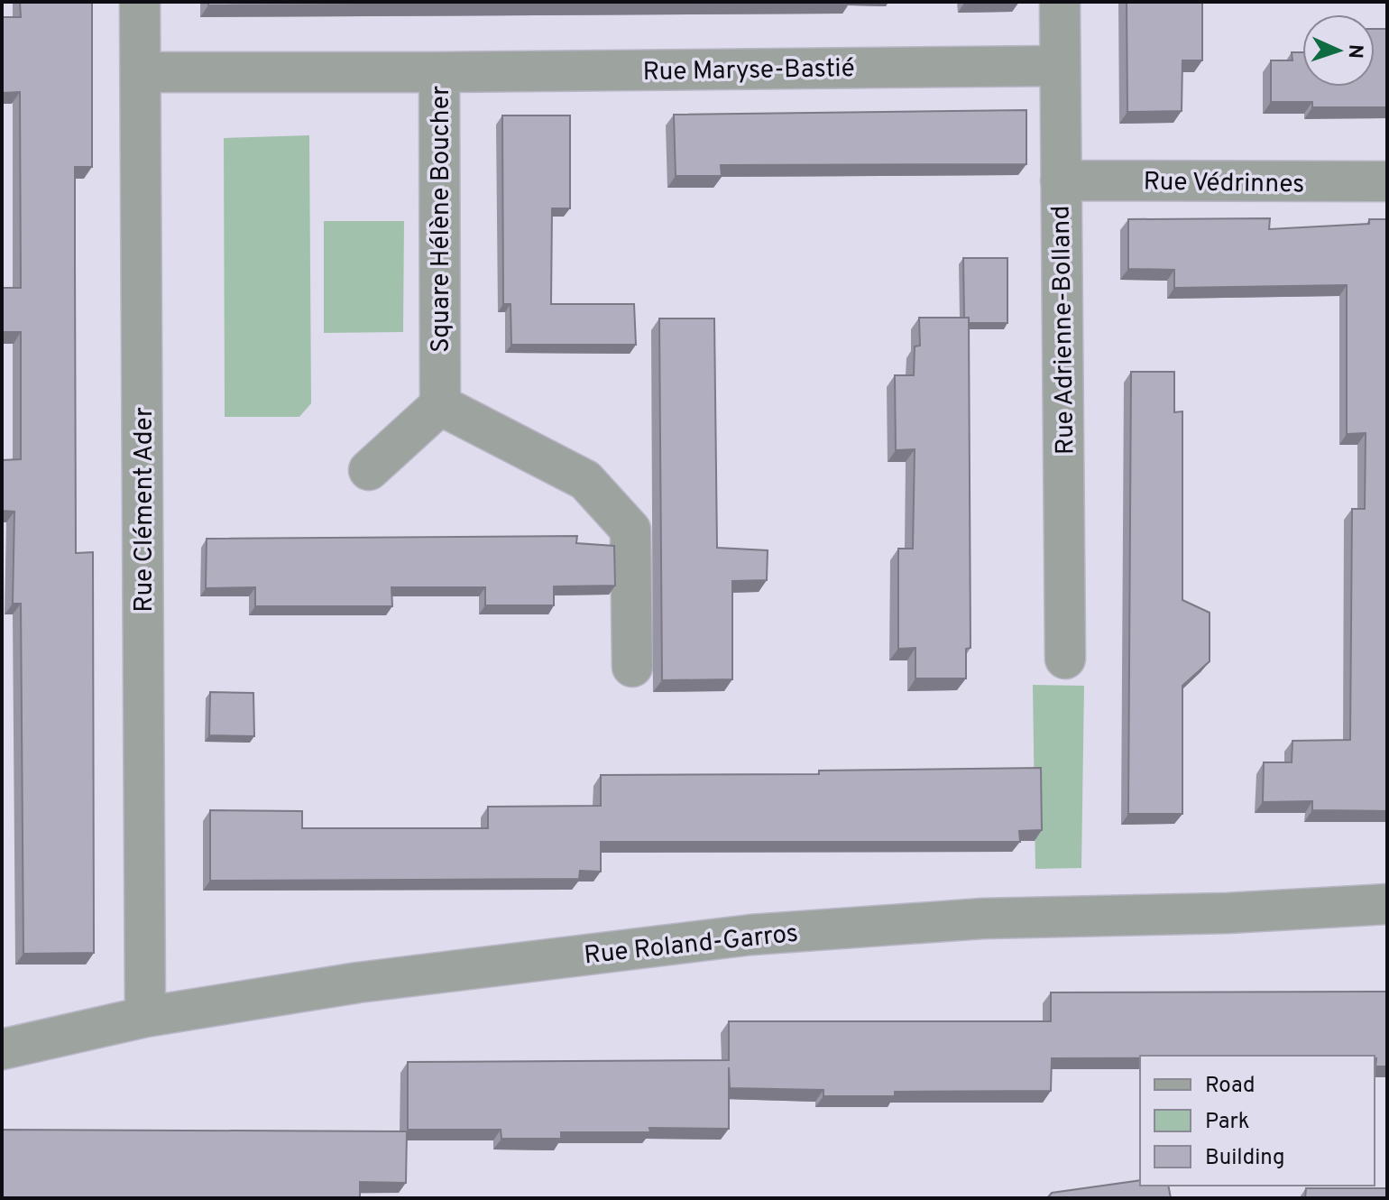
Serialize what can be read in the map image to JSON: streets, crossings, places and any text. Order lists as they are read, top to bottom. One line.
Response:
{"streets":{"street":["Rue Maryse-Bastié","Rue Védrinnes","Square Hélène Boucher","Rue Adrienne-Bolland","Rue Clément Ader","Rue Roland-Garros"]},"crossings":[["Rue Maryse-Bastié","Square Hélène Boucher"],["Rue Maryse-Bastié","Rue Adrienne-Bolland"],["Rue Védrinnes","Rue Adrienne-Bolland"],["Square Hélène Boucher","Rue Clément Ader"],["Rue Clément Ader","Rue Roland-Garros"]],"legend":["Road","Park","Building"],"north":"right"}
